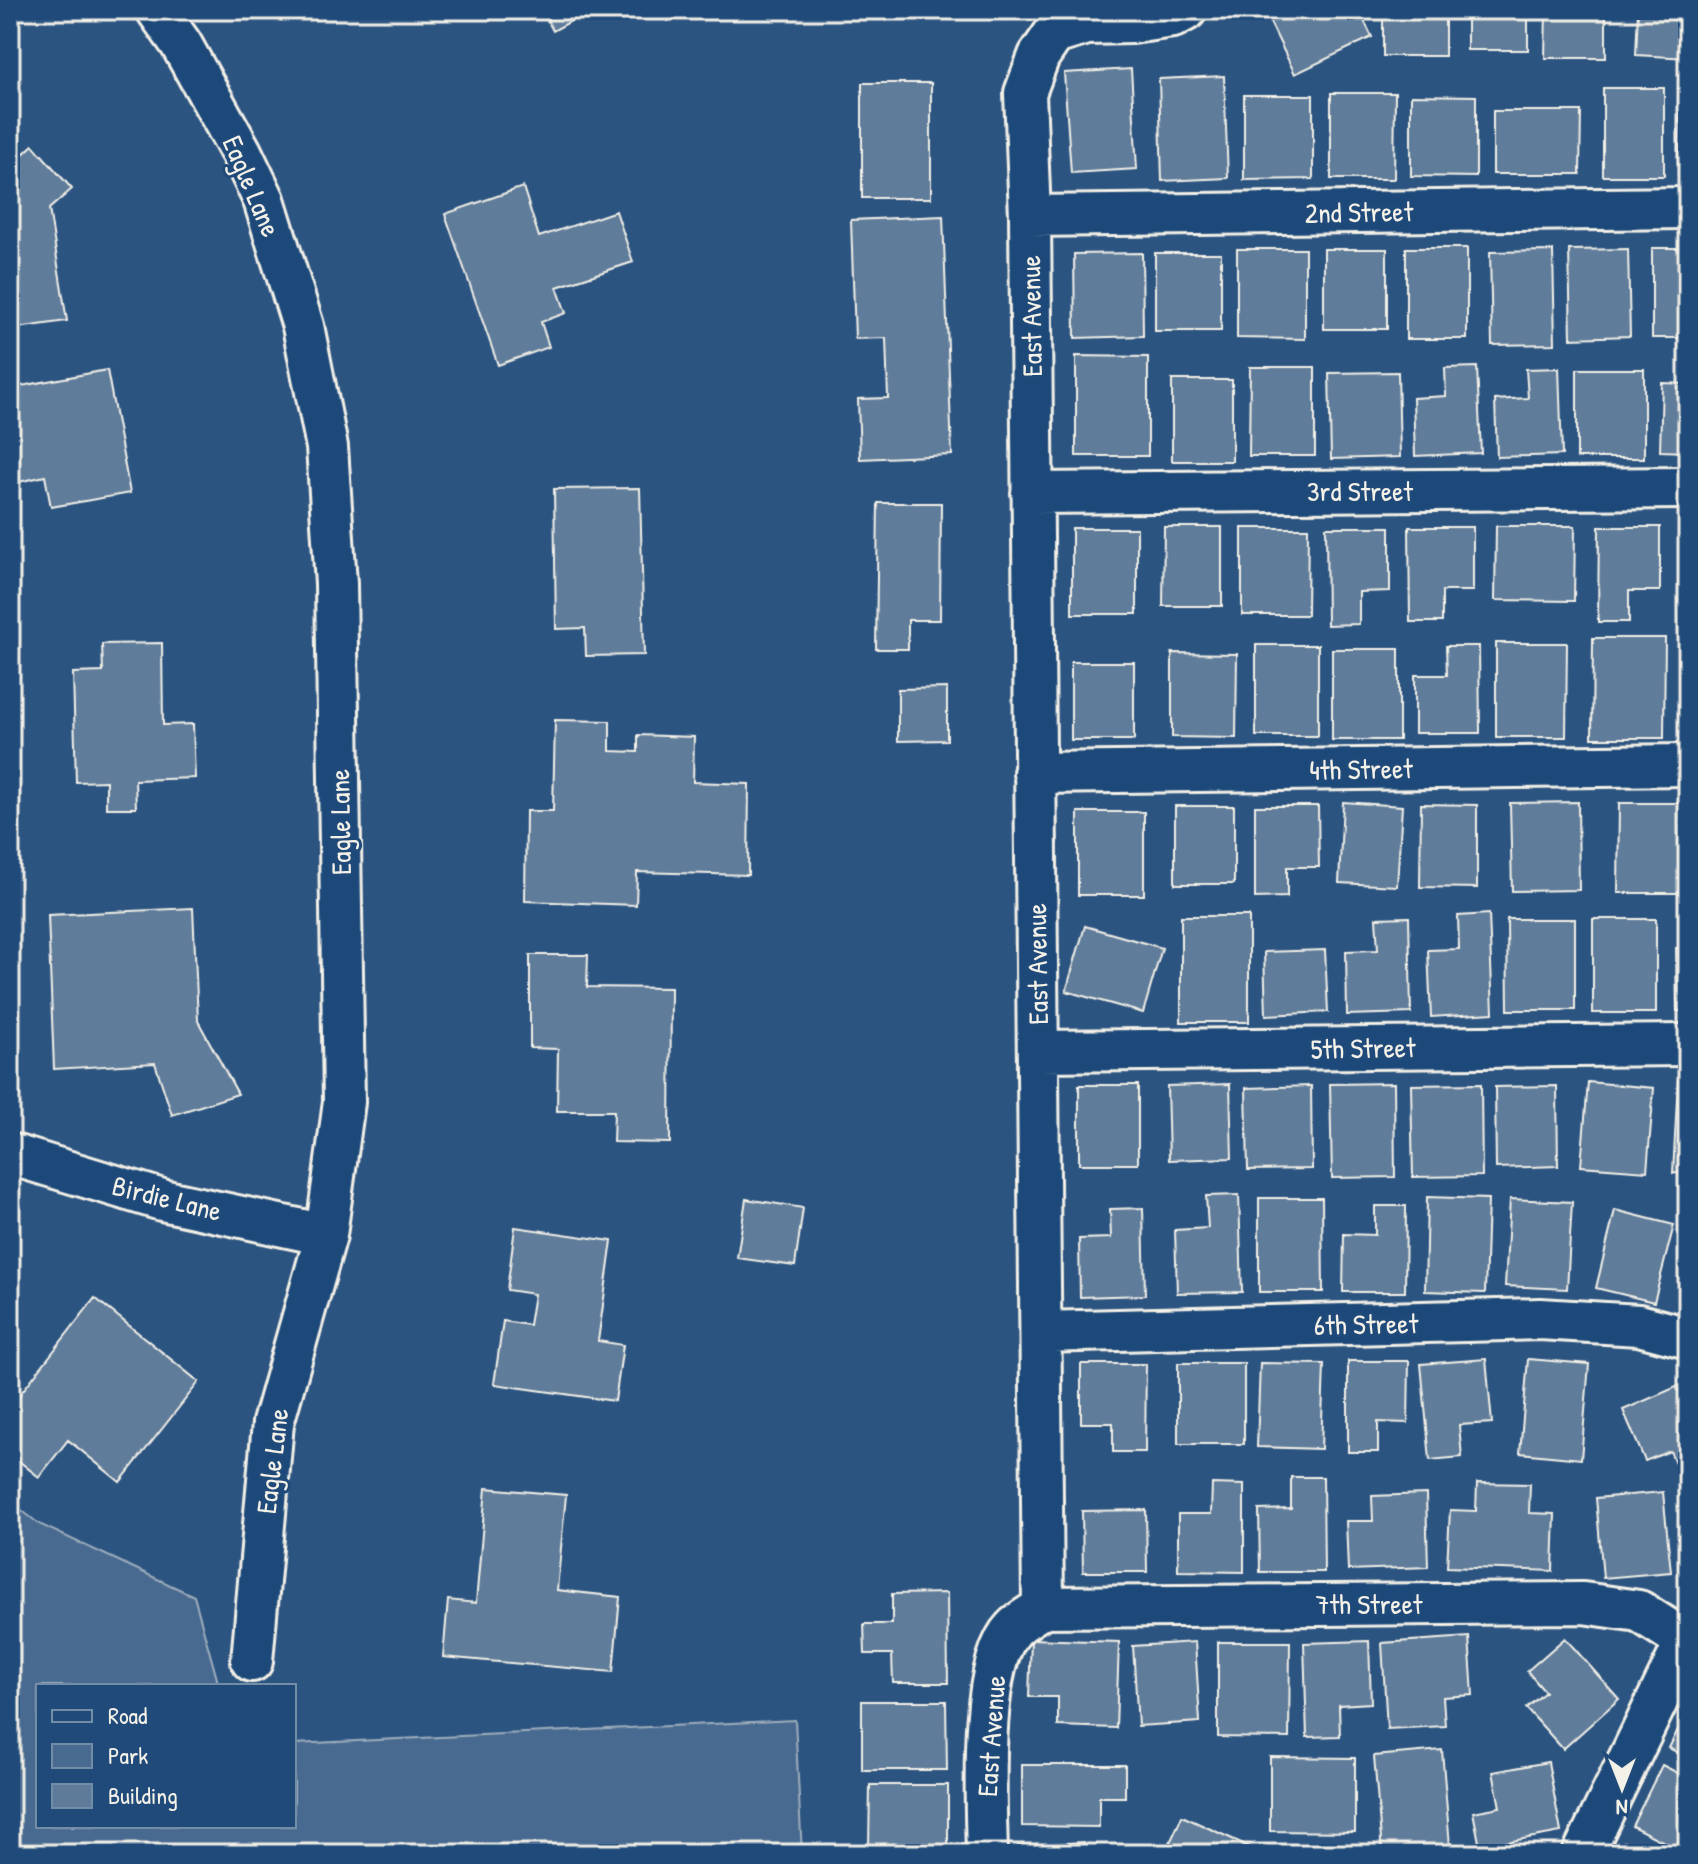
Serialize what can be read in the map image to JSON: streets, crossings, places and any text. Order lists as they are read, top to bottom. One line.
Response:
{"streets":{"street":["Eagle Lane","2nd Street","East Avenue","3rd Street","4th Street","5th Street","Birdie Lane","6th Street","7th Street"]},"crossings":[["Eagle Lane","Birdie Lane"],["2nd Street","East Avenue"],["East Avenue","3rd Street"],["East Avenue","4th Street"],["East Avenue","5th Street"],["East Avenue","6th Street"],["East Avenue","7th Street"]],"legend":["Road","Park","Building"],"north":"bottom"}
